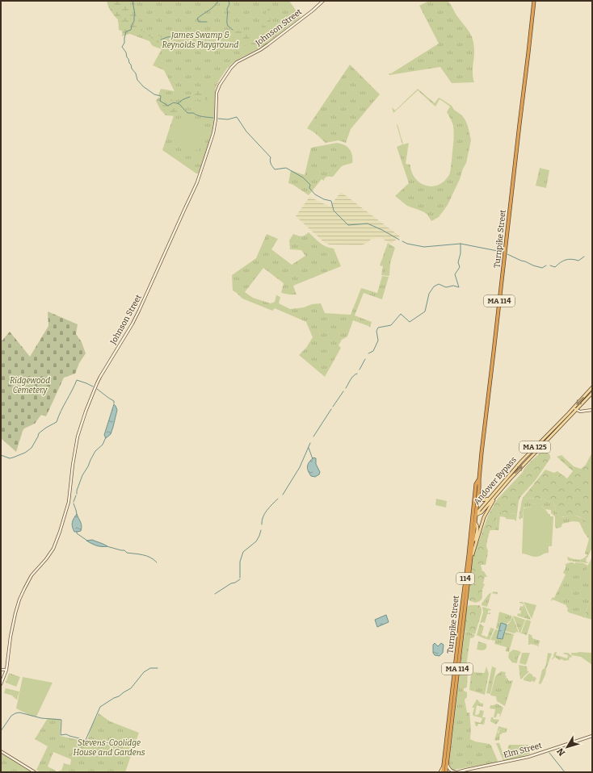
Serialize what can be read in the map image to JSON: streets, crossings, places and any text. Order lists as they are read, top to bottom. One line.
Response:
{"streets":{"highway":["Turnpike Street","MA 114","114"],"main road":["MA 125","Andover Bypass"],"street":["Johnson Street","Elm Street"]},"crossings":[["Turnpike Street","MA 125"],["Turnpike Street","Andover Bypass"],["MA 125","Andover Bypass"]],"parks":["James Swamp & Reynolds Playground","Ridgewood Cemetery","Stevens-Coolidge House and Gardens"],"north":"bottom left"}
